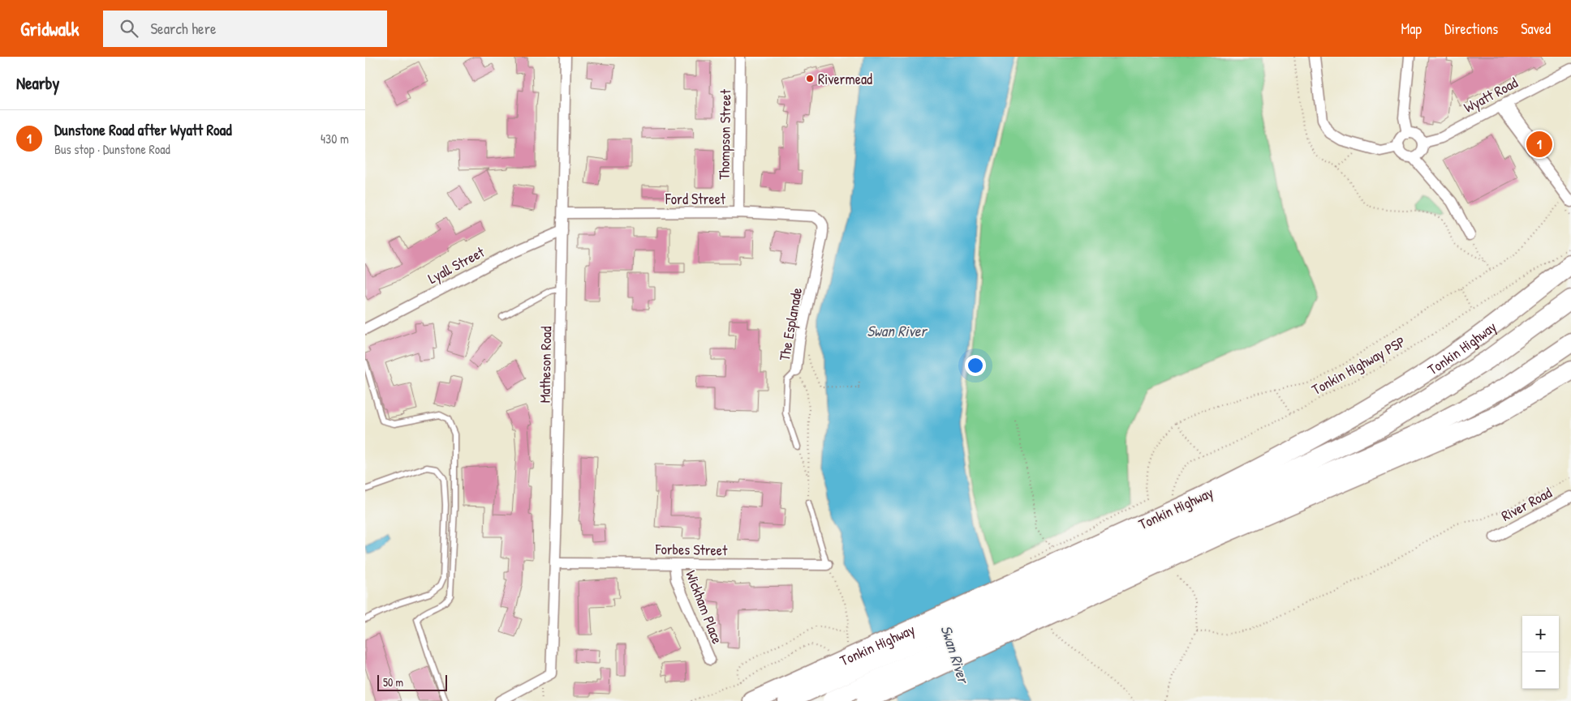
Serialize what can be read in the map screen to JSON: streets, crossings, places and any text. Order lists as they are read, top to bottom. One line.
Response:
{"streets":{"highway":["Tonkin Highway"],"street":["Wyatt Road","Thompson Street","Ford Street","Lyall Street","The Esplanade","Matheson Road","River Road","Forbes Street","Wickham Place"],"path":["Tonkin Highway PSP"]},"crossings":[["Thompson Street","Ford Street"],["Ford Street","The Esplanade"],["Ford Street","Matheson Road"],["Lyall Street","Matheson Road"],["Matheson Road","Forbes Street"],["Forbes Street","Wickham Place"]],"water":["Swan River"],"places":["Rivermead"],"scale_bar":"50 m","page":{"header":"Gridwalk","search":"Search here","nav":["Map","Directions","Saved"],"heading":"Nearby","list":[{"mark":"1","name":"Dunstone Road after Wyatt Road","note":"Bus stop · Dunstone Road","value":"430 m"}],"pins":"1","map_buttons":["+","−"],"scale":"50 m"}}
